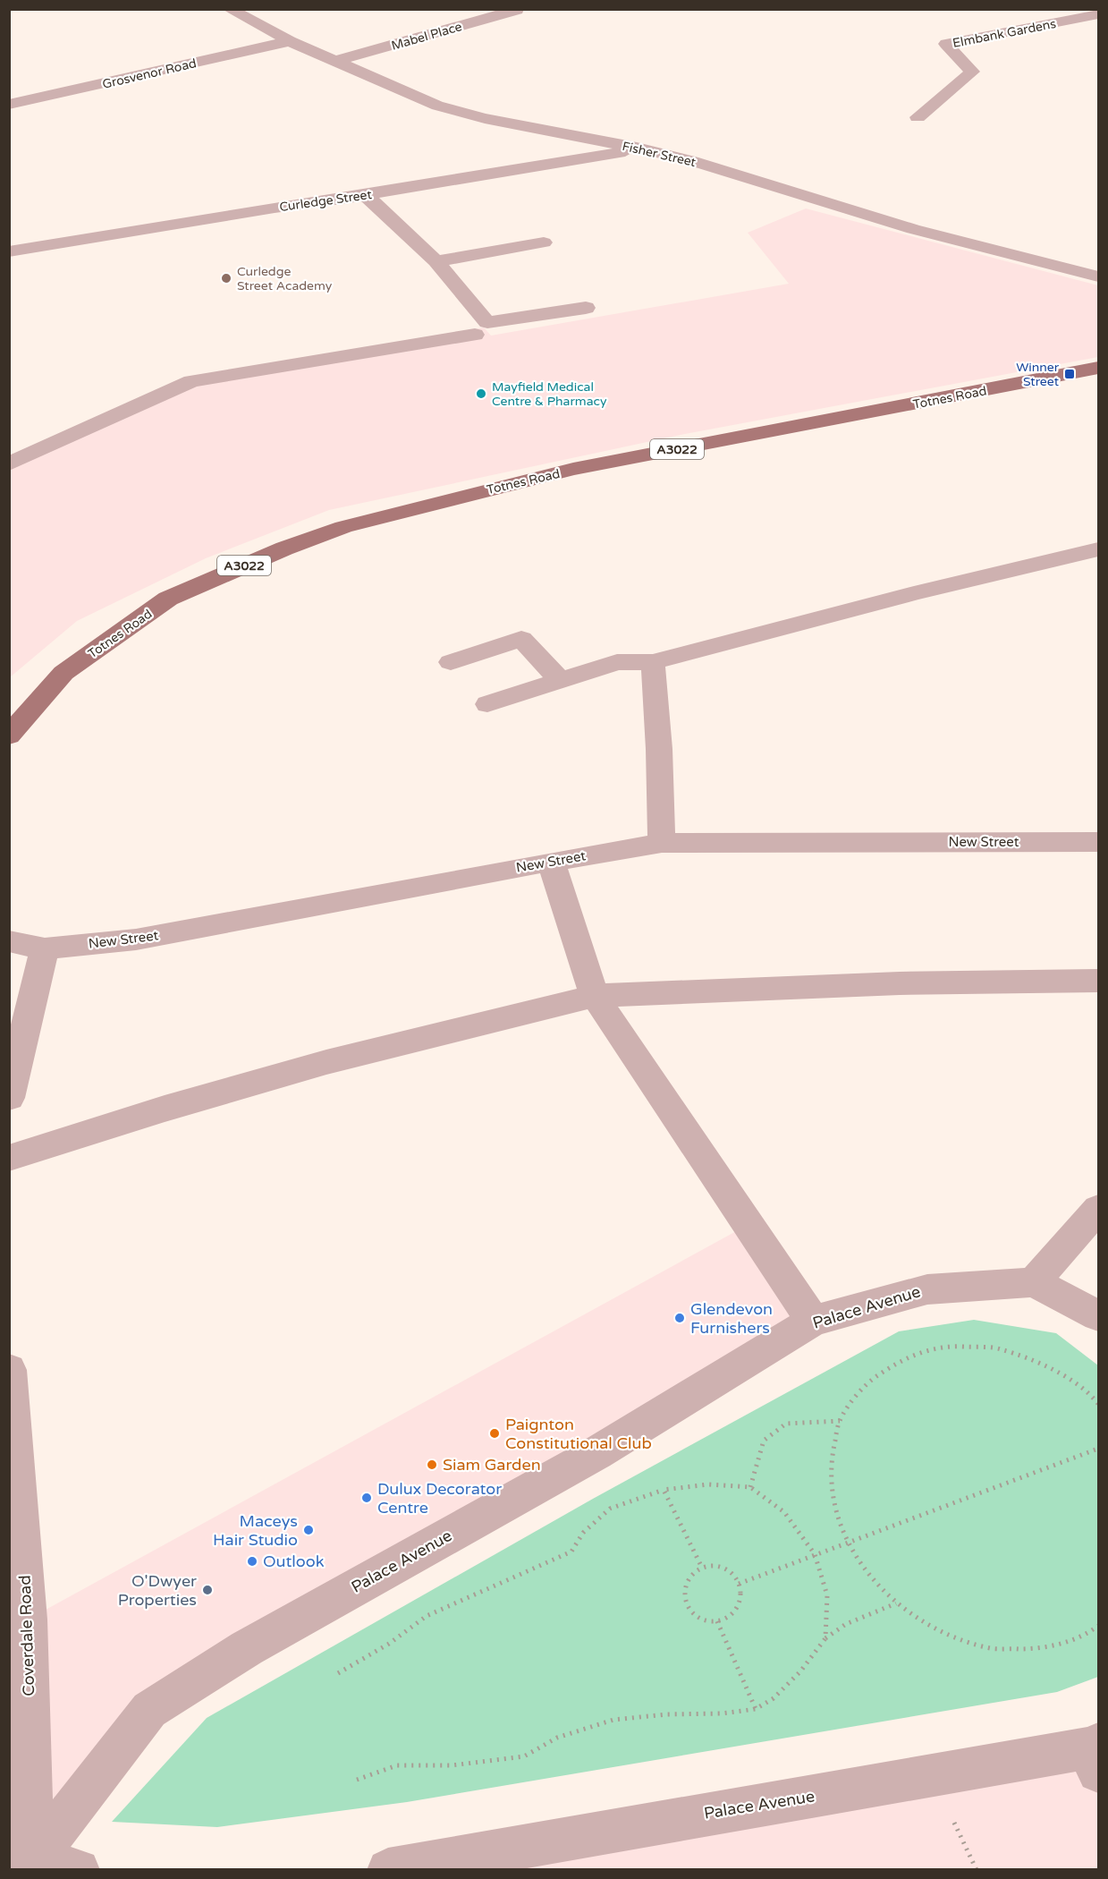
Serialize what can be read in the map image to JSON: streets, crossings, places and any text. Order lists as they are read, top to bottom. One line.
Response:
{"streets":{"main road":["Totnes Road","A3022"],"street":["Elmbank Gardens","Mabel Place","Grosvenor Road","Fisher Street","Curledge Street","New Street","Palace Avenue","Coverdale Road"]},"crossings":[["Mabel Place","Fisher Street"],["Grosvenor Road","Fisher Street"],["Fisher Street","Curledge Street"],["Palace Avenue","Coverdale Road"]],"places":{"other":["Curledge Street Academy","Mayfield Medical Centre & Pharmacy","Glendevon Furnishers","Paignton Constitutional Club","Siam Garden","Dulux Decorator Centre","Maceys Hair Studio","Outlook","O'Dwyer Properties"],"transit":["Winner Street"]}}
